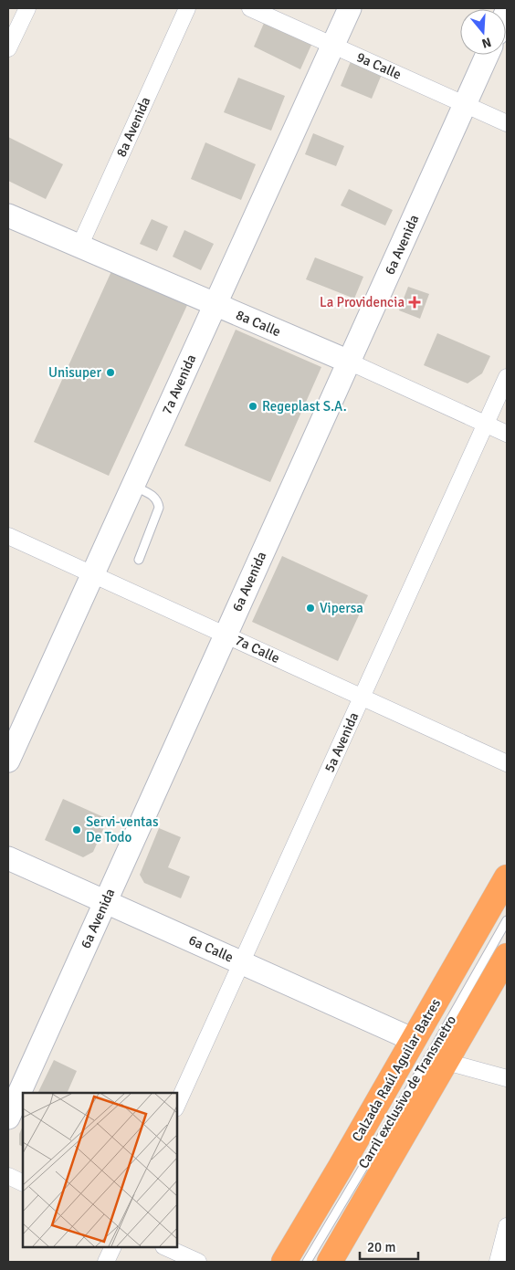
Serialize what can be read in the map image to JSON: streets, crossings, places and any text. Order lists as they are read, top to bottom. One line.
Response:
{"streets":{"highway":["Calzada Raúl Aguilar Batres"],"street":["9a Calle","8a Avenida","6a Avenida","8a Calle","7a Avenida","7a Calle","5a Avenida","6a Calle"],"lane":["Carril exclusivo de Transmetro"]},"crossings":[["9a Calle","6a Avenida"],["9a Calle","7a Avenida"],["8a Avenida","8a Calle"],["6a Avenida","8a Calle"],["6a Avenida","7a Calle"],["6a Avenida","6a Calle"],["8a Calle","7a Avenida"],["8a Calle","5a Avenida"],["7a Avenida","7a Calle"],["7a Calle","5a Avenida"],["5a Avenida","6a Calle"],["6a Calle","Calzada Raúl Aguilar Batres"]],"places":{"health":["La Providencia"],"other":["Unisuper","Regeplast S.A.","Vipersa","Servi-ventas De Todo"]},"scale_bar":"20 m","north":"bottom"}
